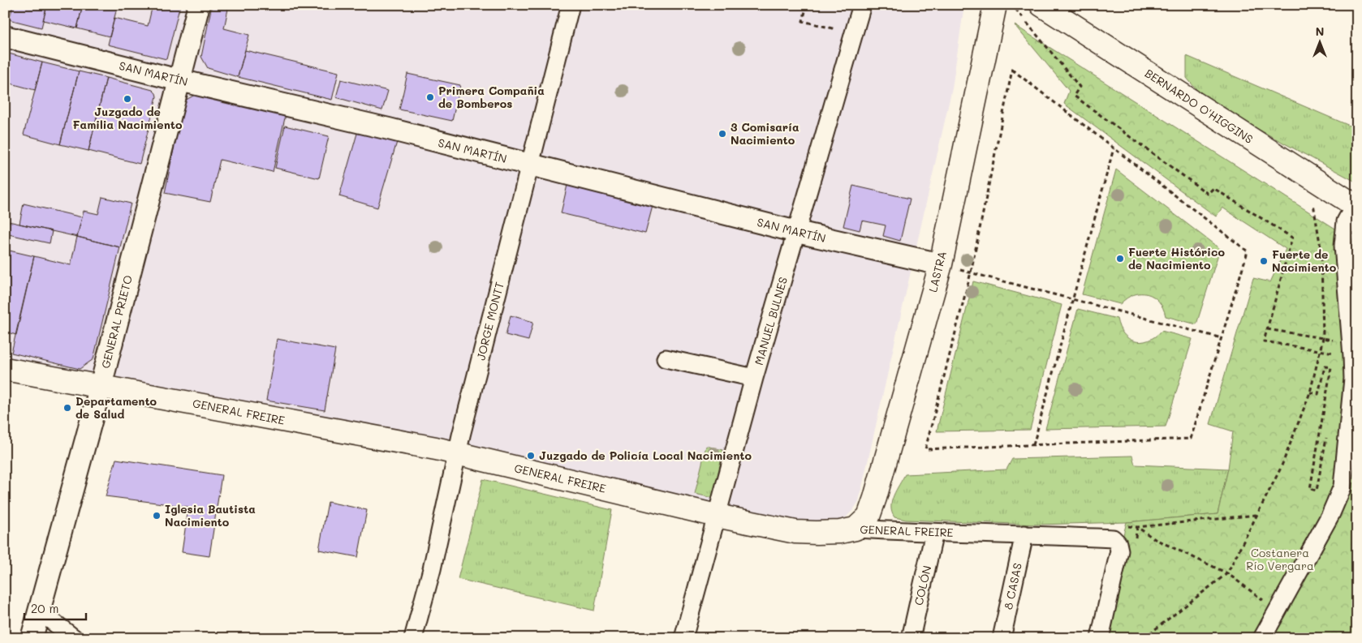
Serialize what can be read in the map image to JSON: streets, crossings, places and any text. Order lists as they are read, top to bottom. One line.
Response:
{"streets":{"main road":["BERNARDO O'HIGGINS","LASTRA","GENERAL FREIRE"],"street":["SAN MARTÍN","JORGE MONTT","MANUEL BULNES","GENERAL PRIETO","COLÓN","8 CASAS"]},"crossings":[["SAN MARTÍN","LASTRA"],["SAN MARTÍN","JORGE MONTT"],["SAN MARTÍN","MANUEL BULNES"],["SAN MARTÍN","GENERAL PRIETO"],["LASTRA","GENERAL FREIRE"],["JORGE MONTT","GENERAL FREIRE"],["MANUEL BULNES","GENERAL FREIRE"],["GENERAL PRIETO","GENERAL FREIRE"],["GENERAL FREIRE","COLÓN"],["GENERAL FREIRE","8 CASAS"]],"parks":["Costanera Río Vergara"],"places":["Primera Compañia de Bomberos","Juzgado de Familia Nacimiento","3 Comisaría Nacimiento","Fuerte Histórico de Nacimiento","Fuerte de Nacimiento","Departamento de Salud","Juzgado de Policía Local Nacimiento","Iglesia Bautista Nacimiento"],"scale_bar":"20 m","north":"top"}
